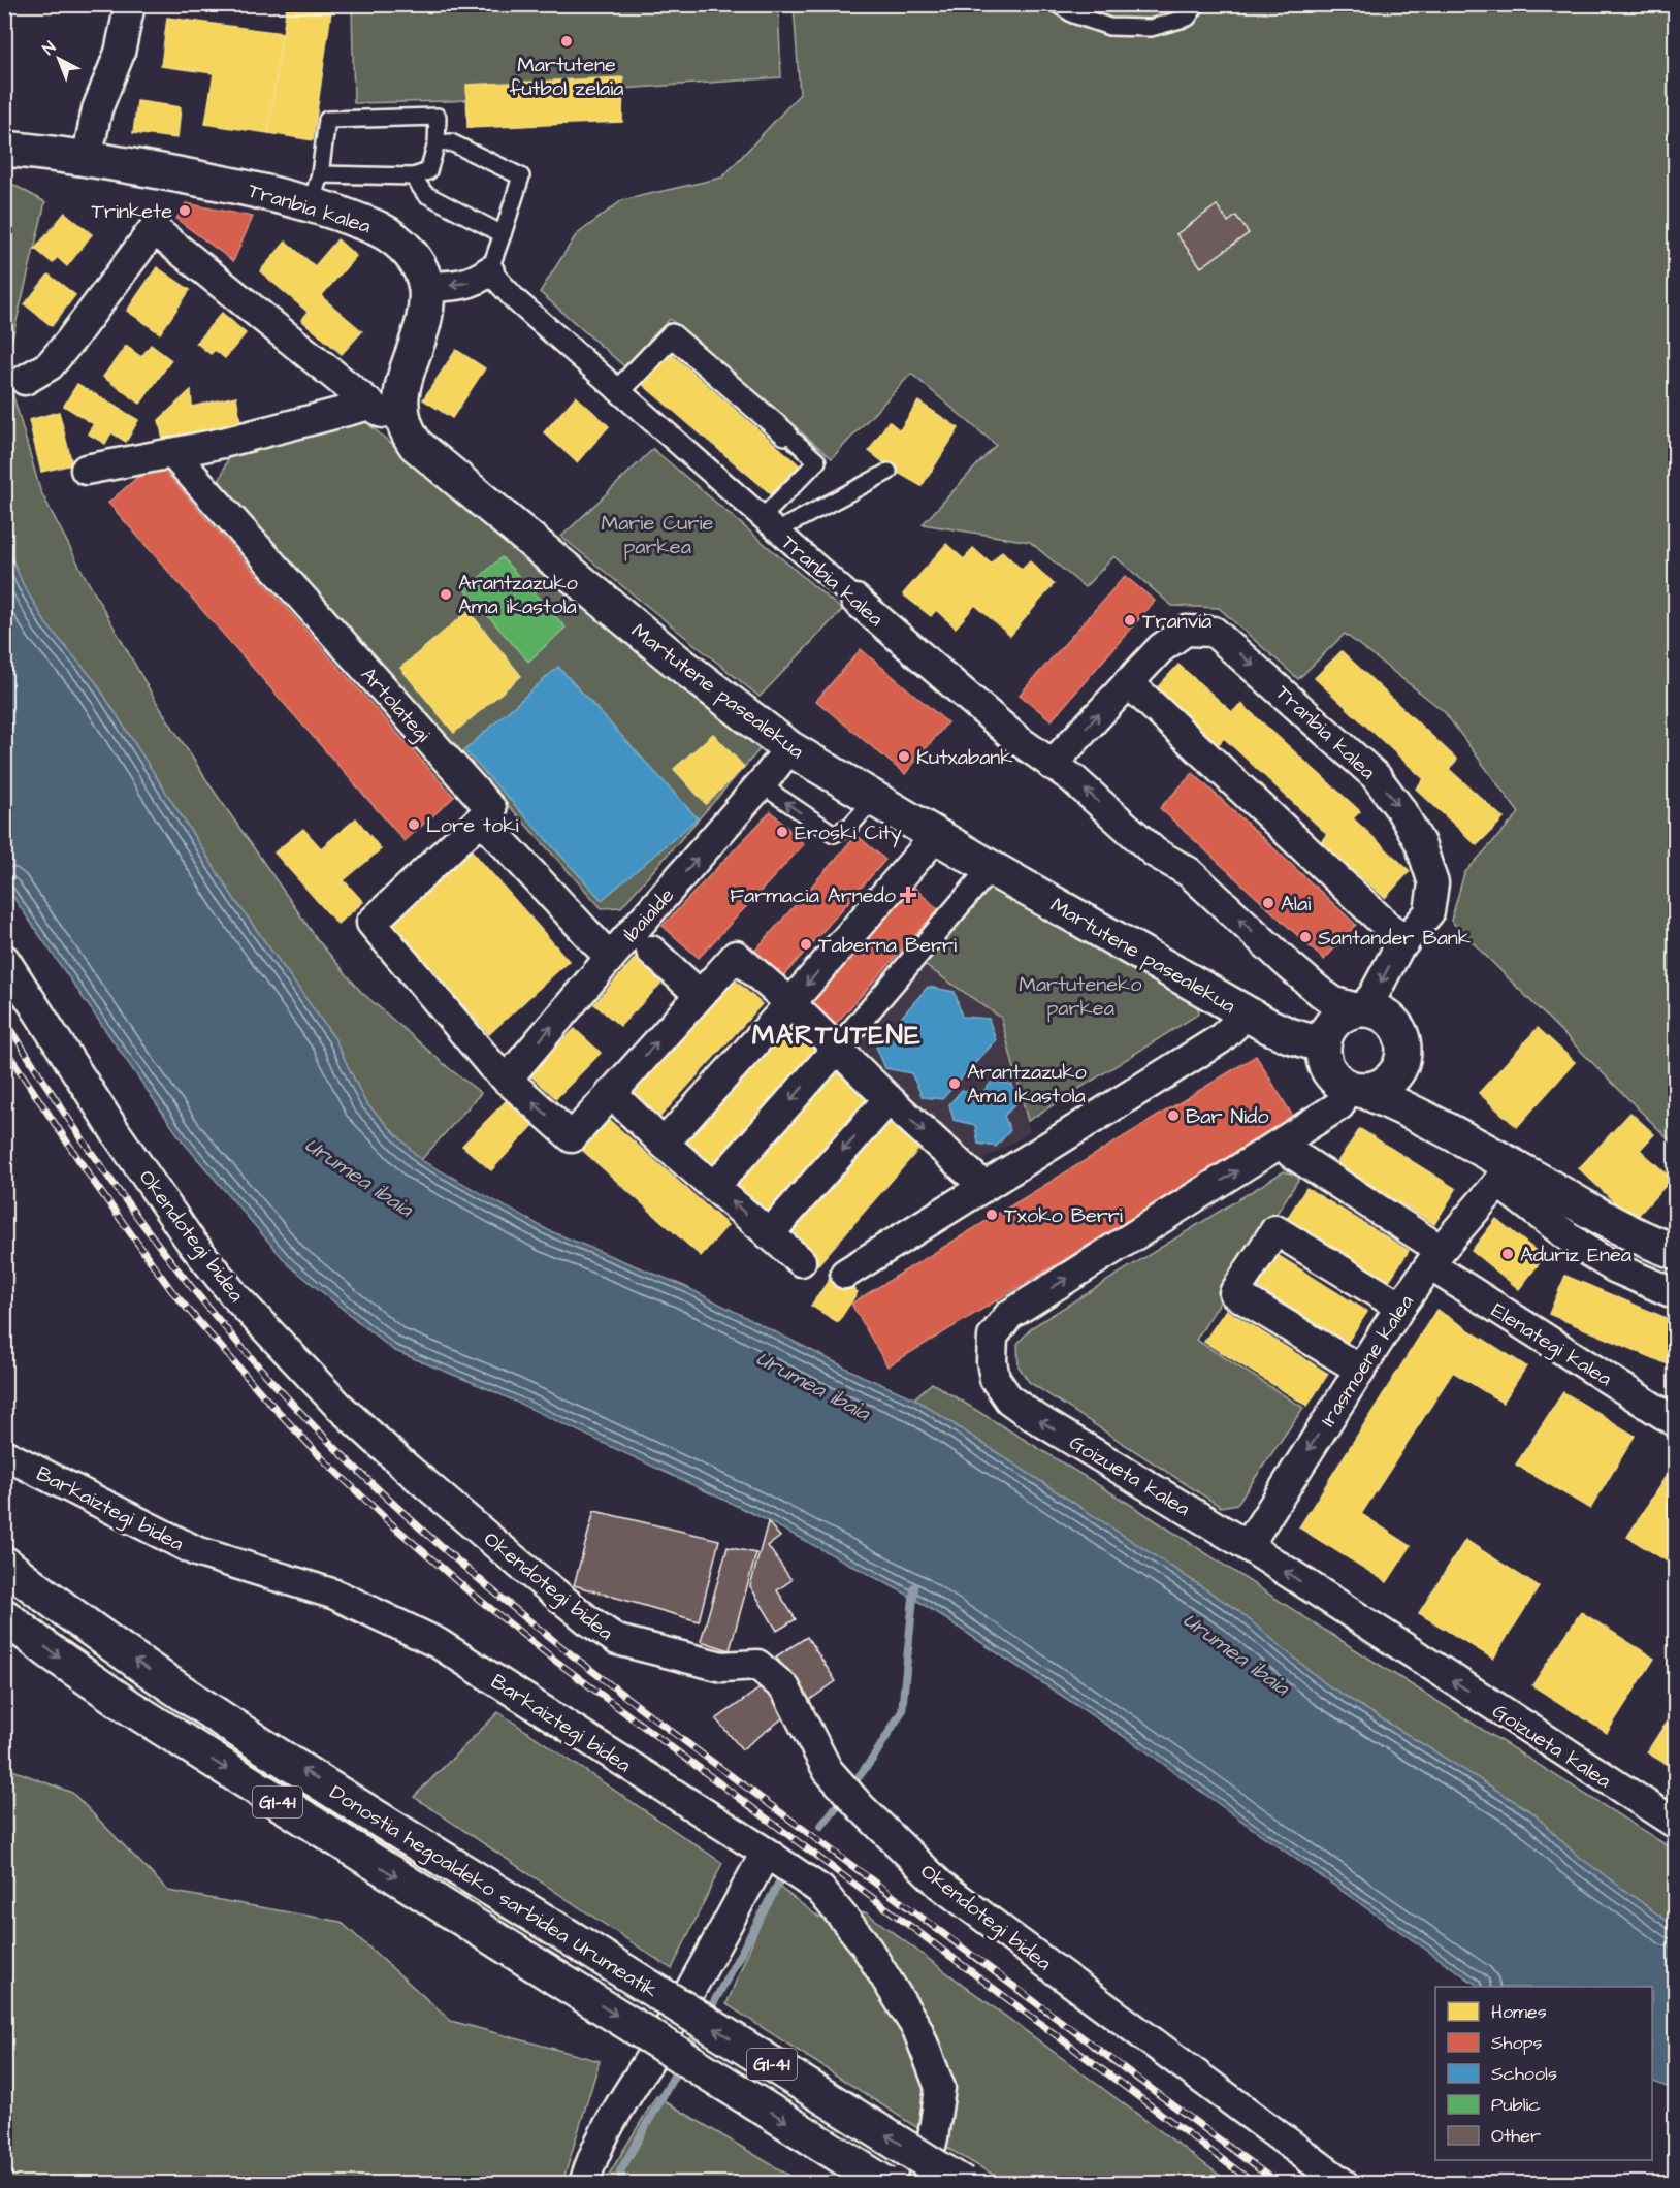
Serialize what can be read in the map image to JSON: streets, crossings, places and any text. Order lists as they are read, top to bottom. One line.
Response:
{"streets":{"main road":["Tranbia kalea","Martutene pasealekua","GI-41","Donostia hegoaldeko sarbidea Urumeatik"],"street":["Artolategi","Ibaialde","Okendotegi bidea","Elenategi kalea","Irasmoene kalea","Goizueta kalea","Barkaiztegi bidea"]},"crossings":[["Tranbia kalea","Martutene pasealekua"],["Tranbia kalea","Goizueta kalea"],["Martutene pasealekua","Ibaialde"],["Martutene pasealekua","Goizueta kalea"],["Artolategi","Ibaialde"],["Elenategi kalea","Irasmoene kalea"],["Irasmoene kalea","Goizueta kalea"]],"one_way":["Irasmoene kalea"],"districts":["MARTUTENE"],"water":["Urumea ibaia"],"parks":["Marie Curie parkea","Martuteneko parkea"],"places":{"other":["Martutene futbol zelaia","Trinkete","Arantzazuko Ama ikastola","Tranvía","Kutxabank","Lore toki","Eroski City","Alai","Santander Bank","Taberna Berri","Arantzazuko Ama Ikastola","Bar Nido","Txoko Berri","Aduriz Enea"],"health":["Farmacia Arnedo"]},"legend":["Homes","Shops","Schools","Public","Other"],"north":"top left"}
